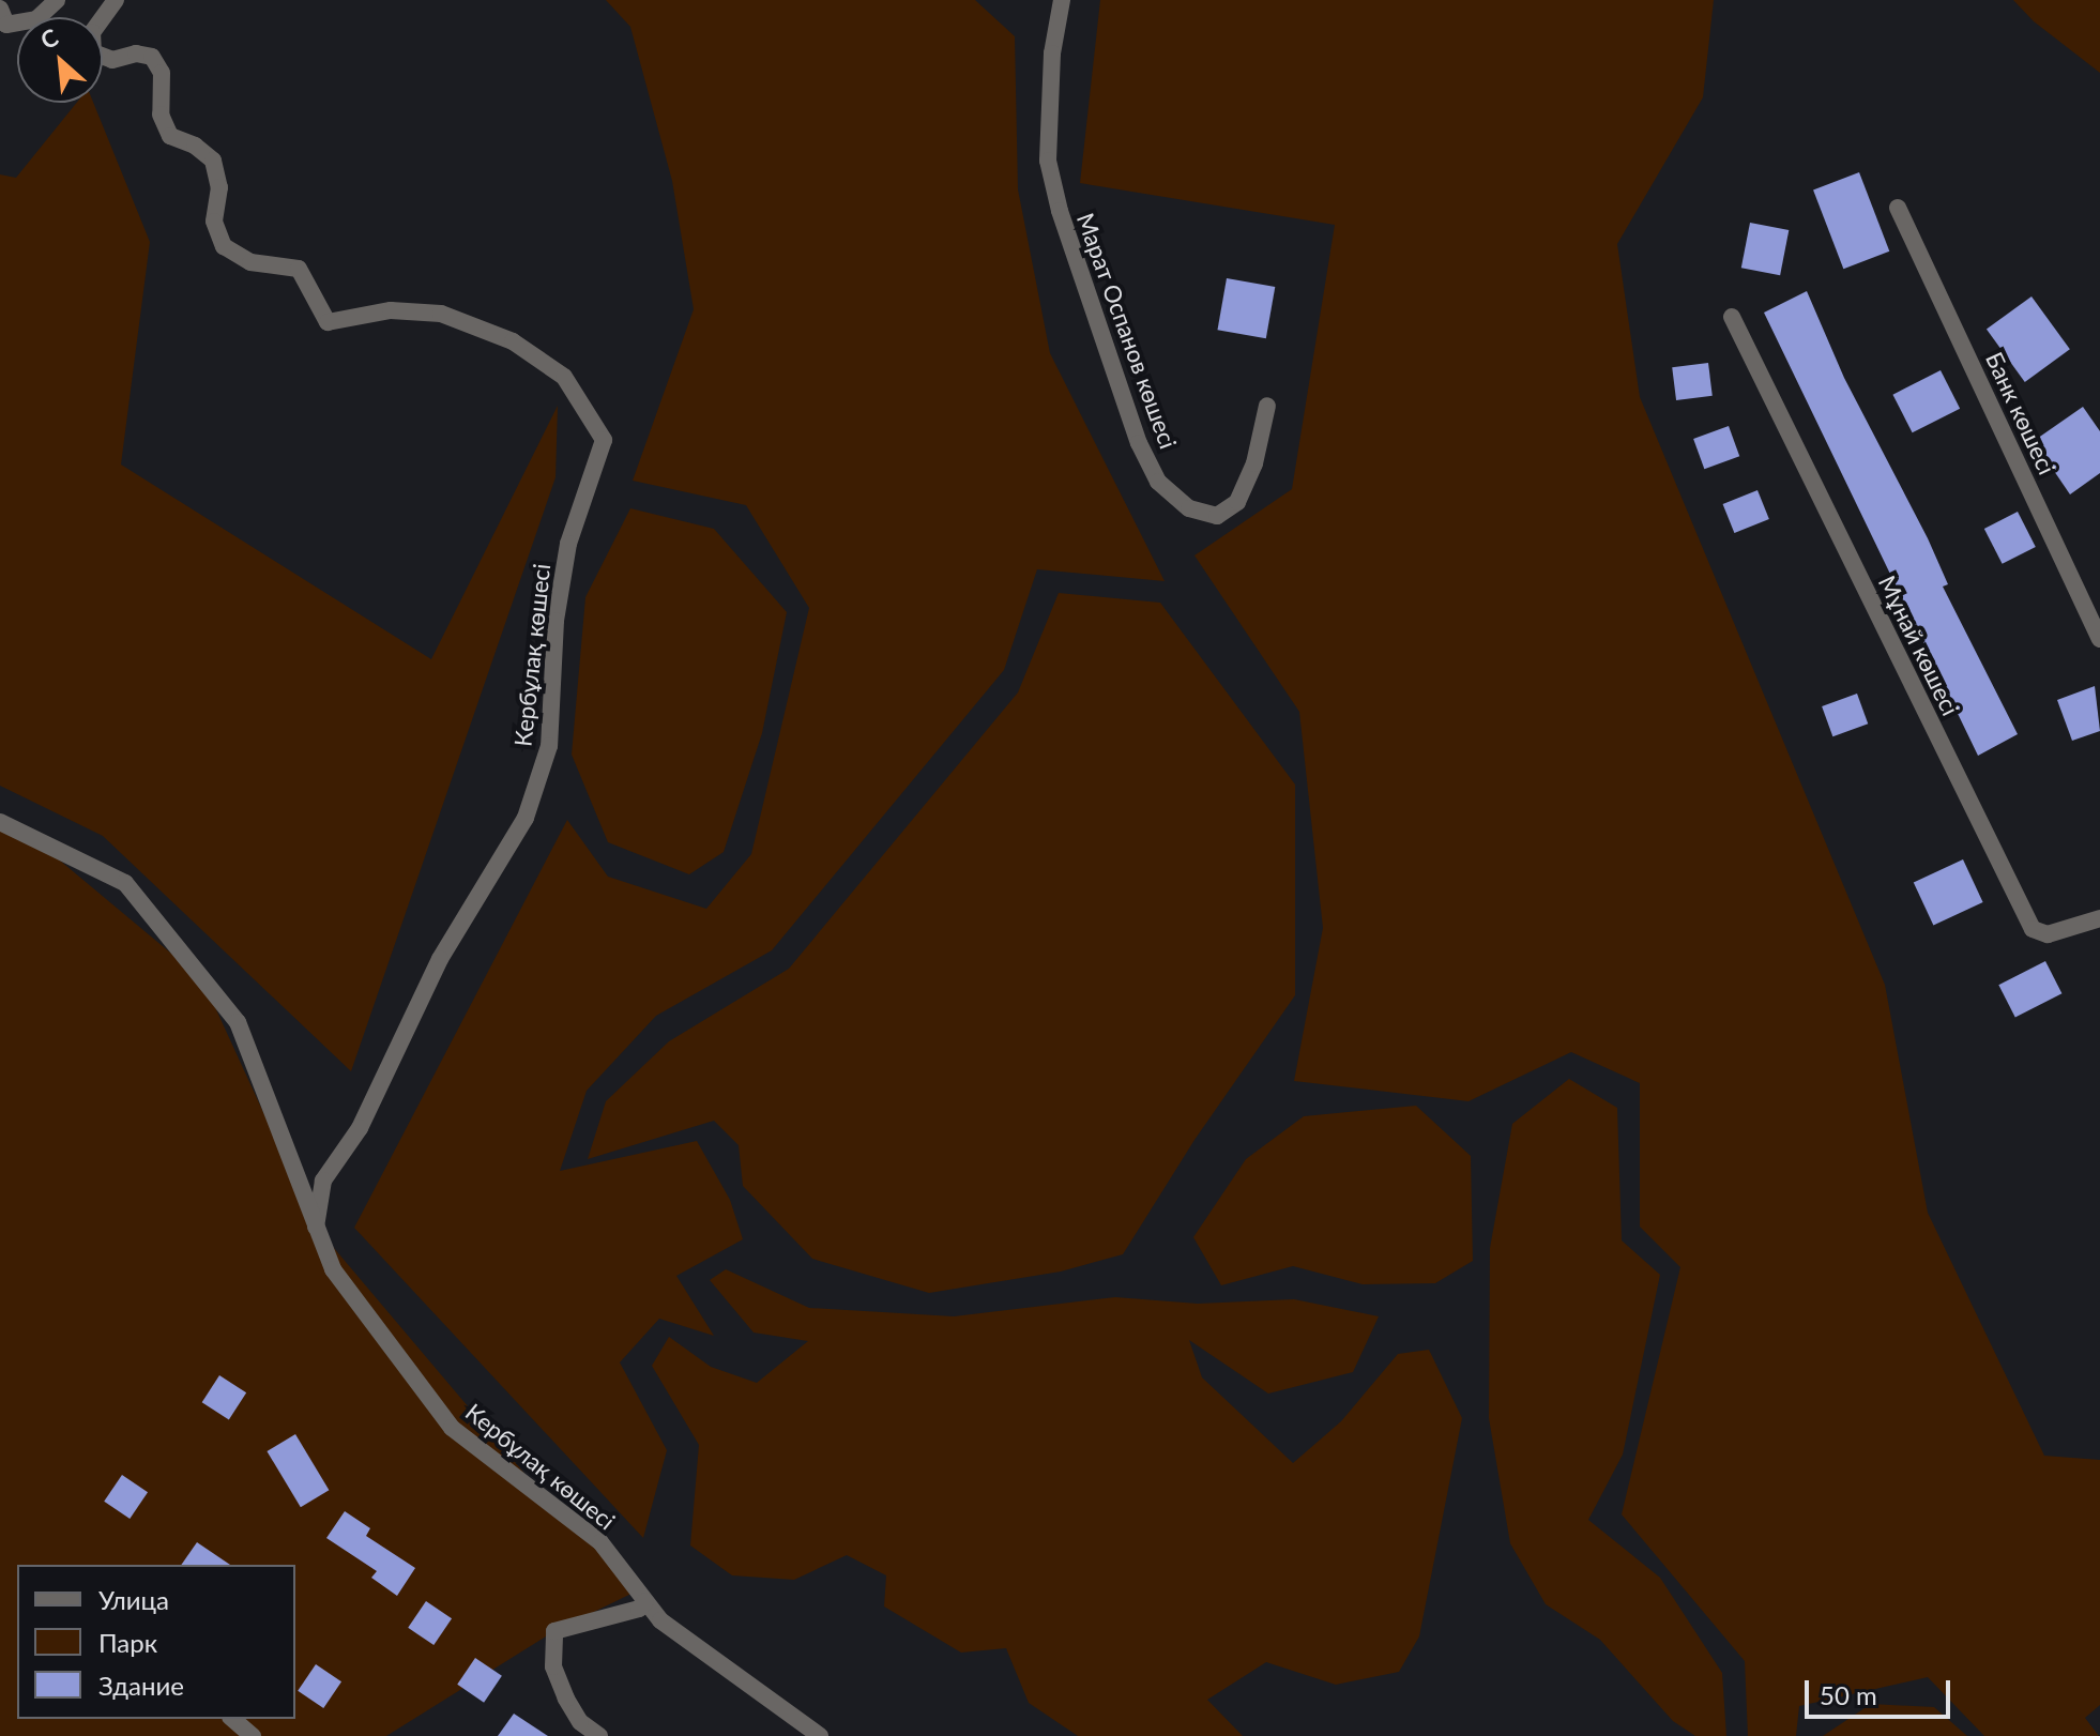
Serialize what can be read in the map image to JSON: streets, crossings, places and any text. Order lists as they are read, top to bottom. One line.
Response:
{"streets":{"street":["Марат Оспанов көшесі","Банк көшесі","Мұнай көшесі","Кербұлақ көшесі"]},"legend":["Улица","Парк","Здание"],"scale_bar":"50 m","north":"top left"}
